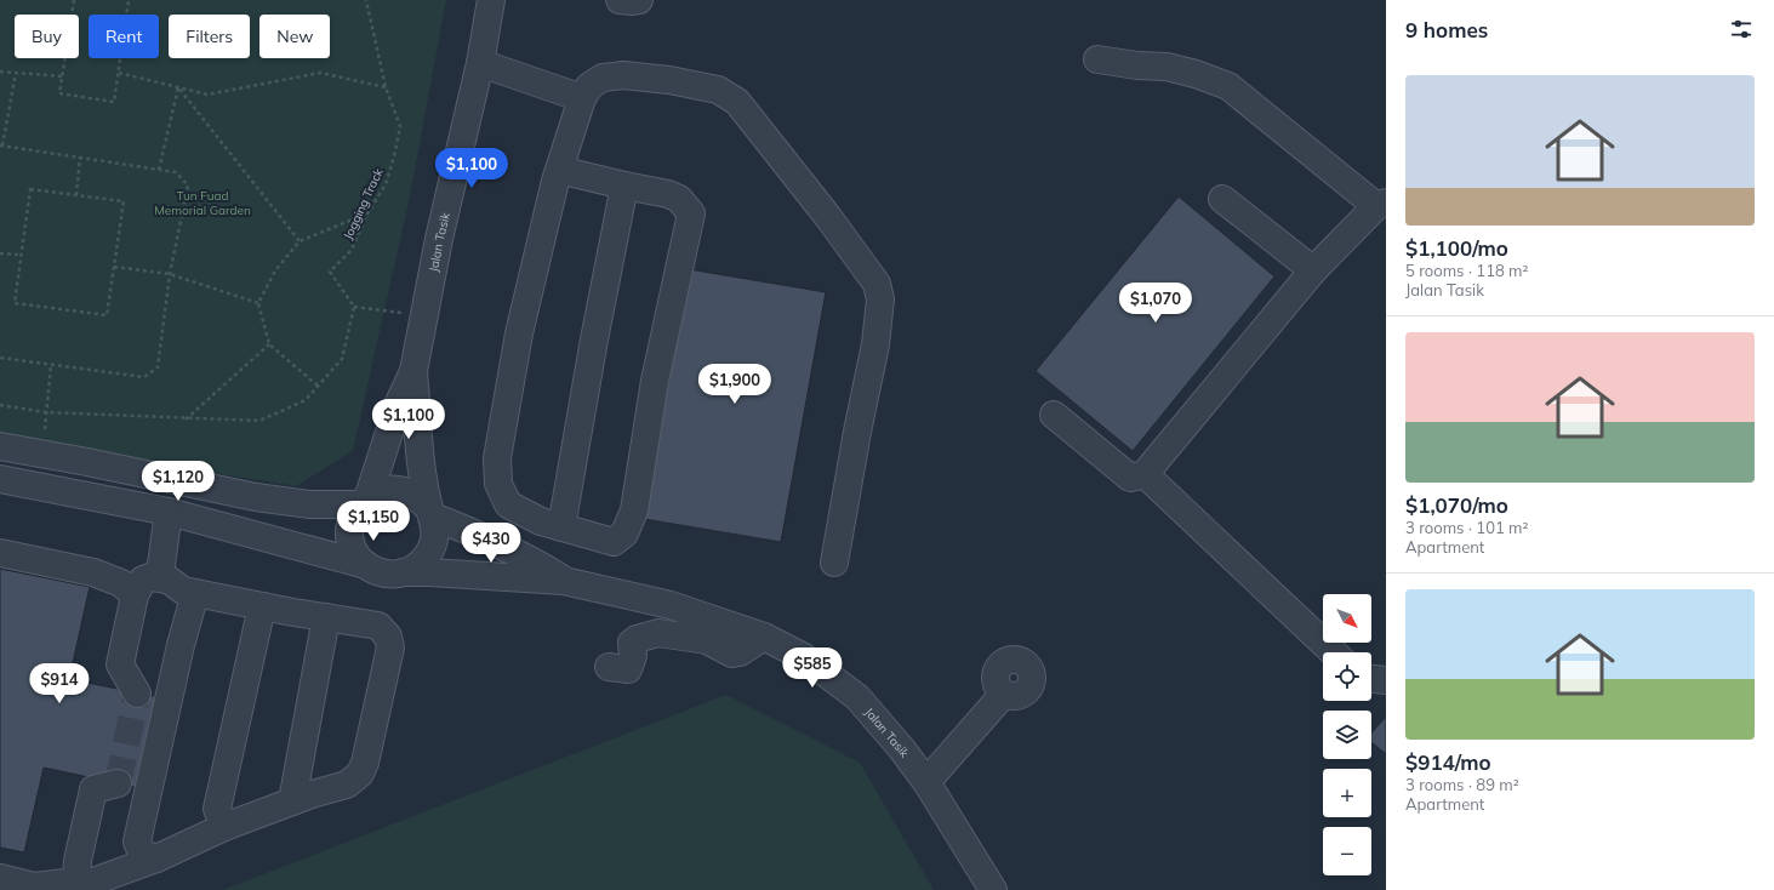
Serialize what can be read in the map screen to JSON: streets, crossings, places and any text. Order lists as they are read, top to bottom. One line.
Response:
{"streets":{"street":["Jalan Tasik"],"path":["Jogging Track"]},"parks":["Tun Fuad Memorial Garden"],"north":"bottom right","page":{"heading":"9 homes","chip":["Buy","Rent","Filters","New"],"list":[{"name":"$1,100/mo","note":"5 rooms · 118 m² · Jalan Tasik"},{"name":"$1,070/mo","note":"3 rooms · 101 m² · Apartment"},{"name":"$914/mo","note":"3 rooms · 89 m² · Apartment"}],"price":["$1,100","$1,070","$1,900","$1,100","$1,120","$1,150","$430","$585","$914"],"map_buttons":["+","−"]}}
